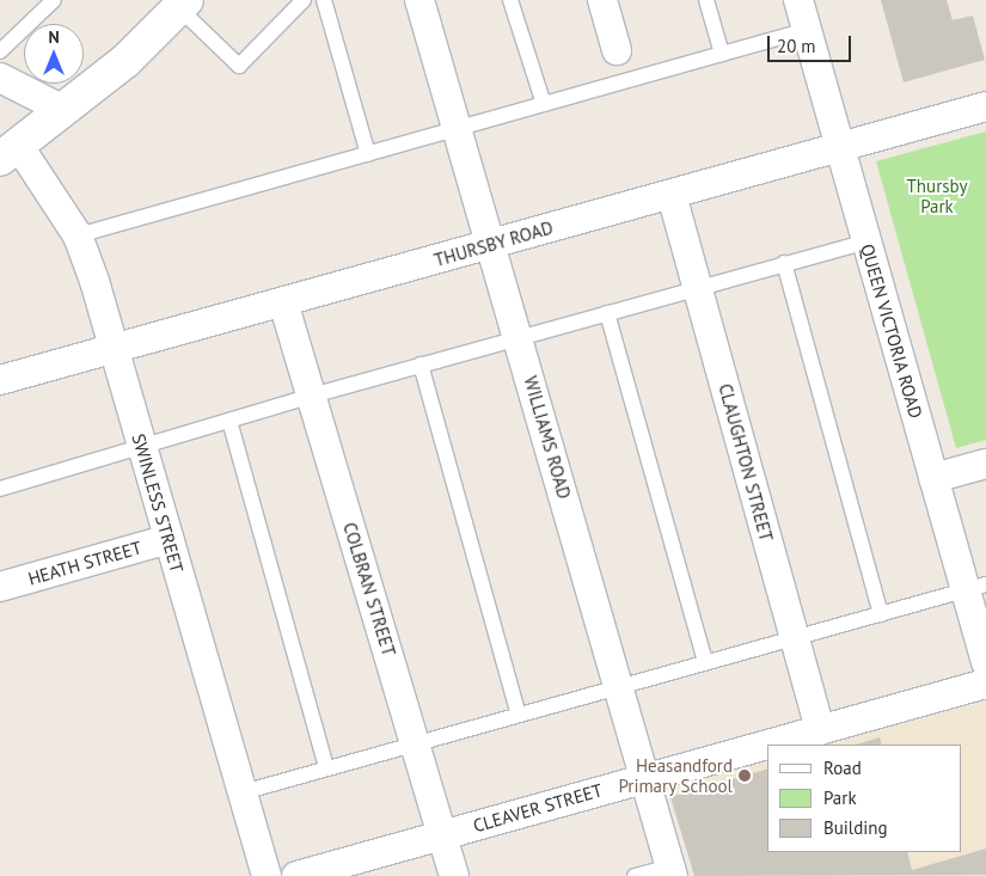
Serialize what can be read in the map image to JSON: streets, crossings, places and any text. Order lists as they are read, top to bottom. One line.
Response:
{"streets":{"street":["THURSBY ROAD","QUEEN VICTORIA ROAD","WILLIAMS ROAD","CLAUGHTON STREET","SWINLESS STREET","HEATH STREET","COLBRAN STREET","CLEAVER STREET"]},"crossings":[["THURSBY ROAD","QUEEN VICTORIA ROAD"],["THURSBY ROAD","WILLIAMS ROAD"],["THURSBY ROAD","CLAUGHTON STREET"],["THURSBY ROAD","SWINLESS STREET"],["THURSBY ROAD","COLBRAN STREET"],["WILLIAMS ROAD","CLEAVER STREET"],["CLAUGHTON STREET","CLEAVER STREET"],["SWINLESS STREET","HEATH STREET"],["COLBRAN STREET","CLEAVER STREET"]],"parks":["Thursby Park"],"places":["Heasandford Primary School"],"legend":["Road","Park","Building"],"scale_bar":"20 m","north":"top"}
